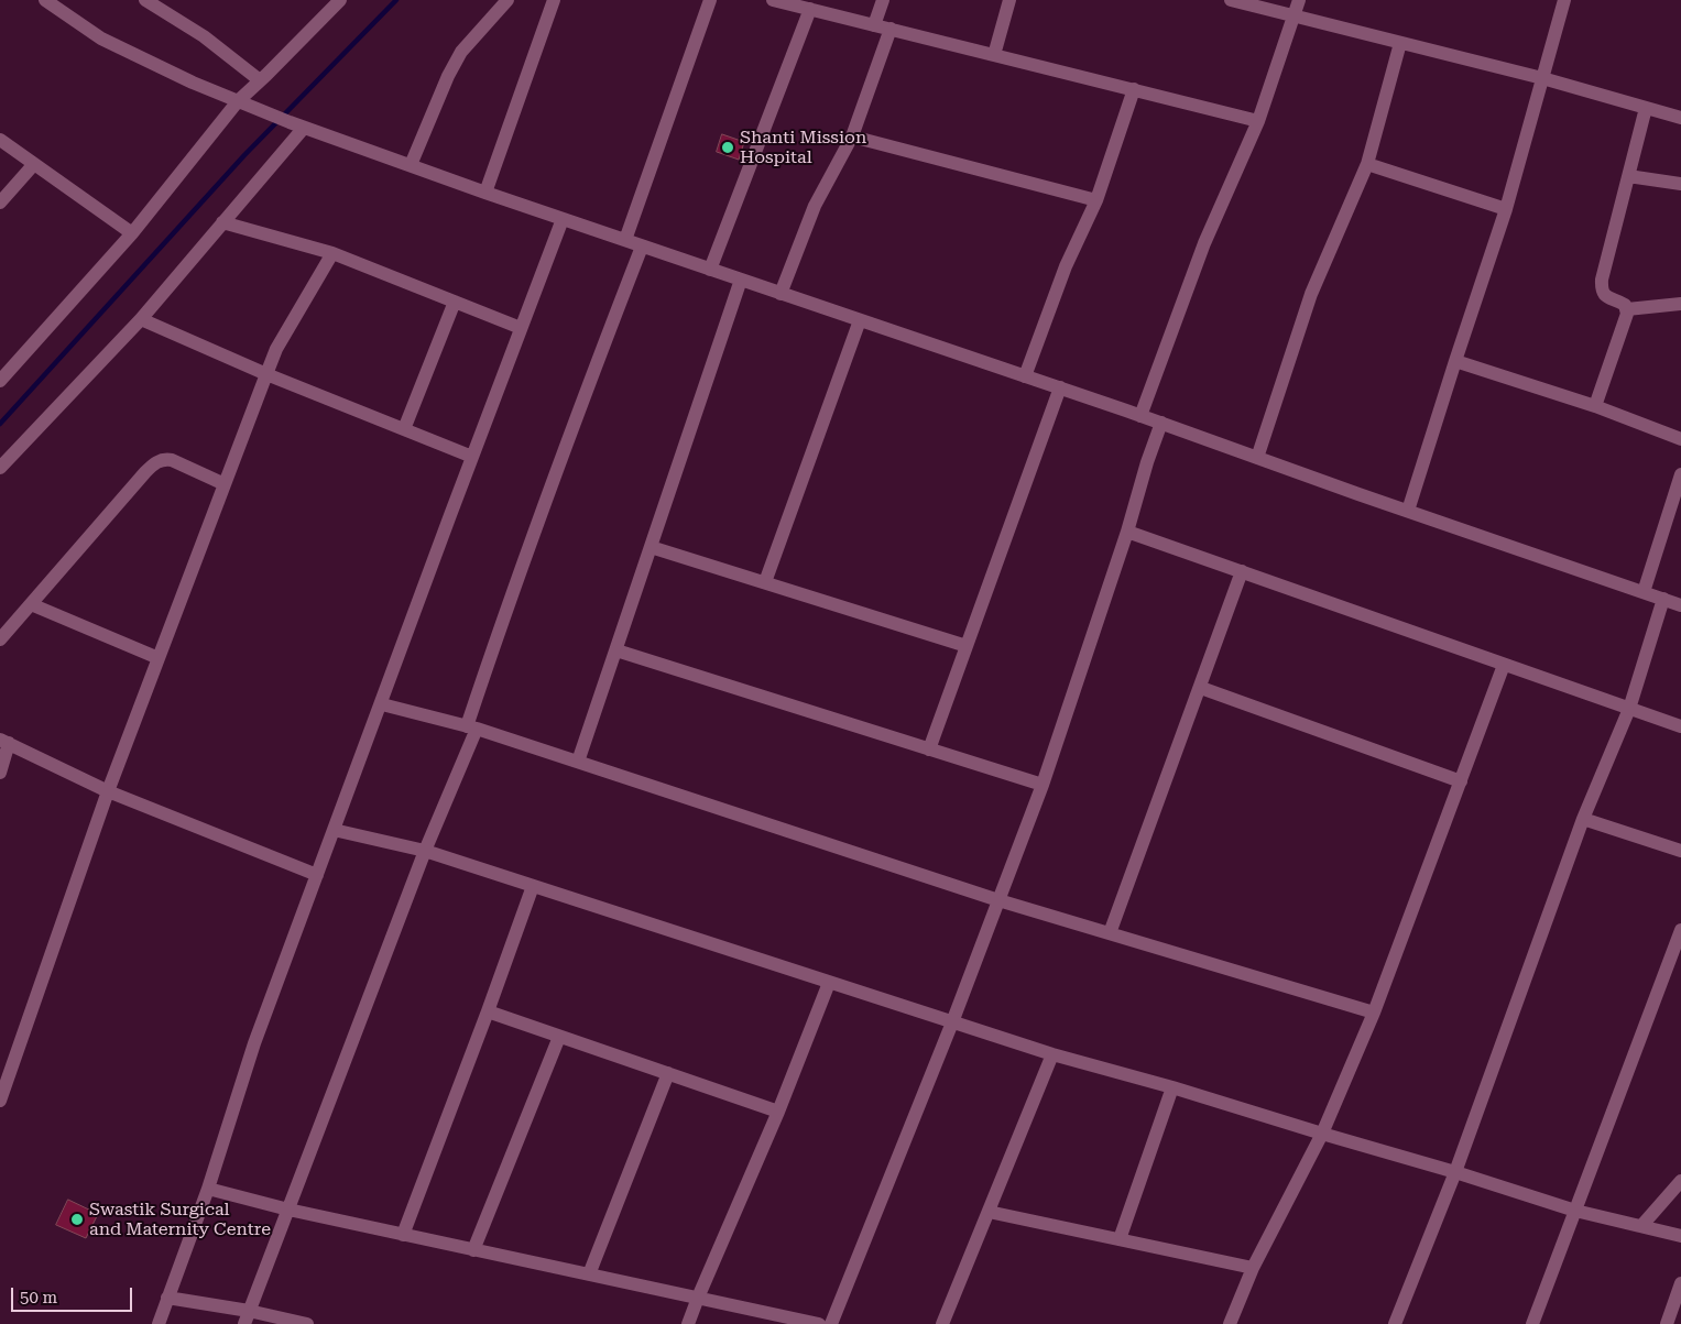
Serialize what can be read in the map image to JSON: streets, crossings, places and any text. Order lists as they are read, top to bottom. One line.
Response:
{"places":["Shanti Mission Hospital","Swastik Surgical and Maternity Centre"],"scale_bar":"50 m"}
